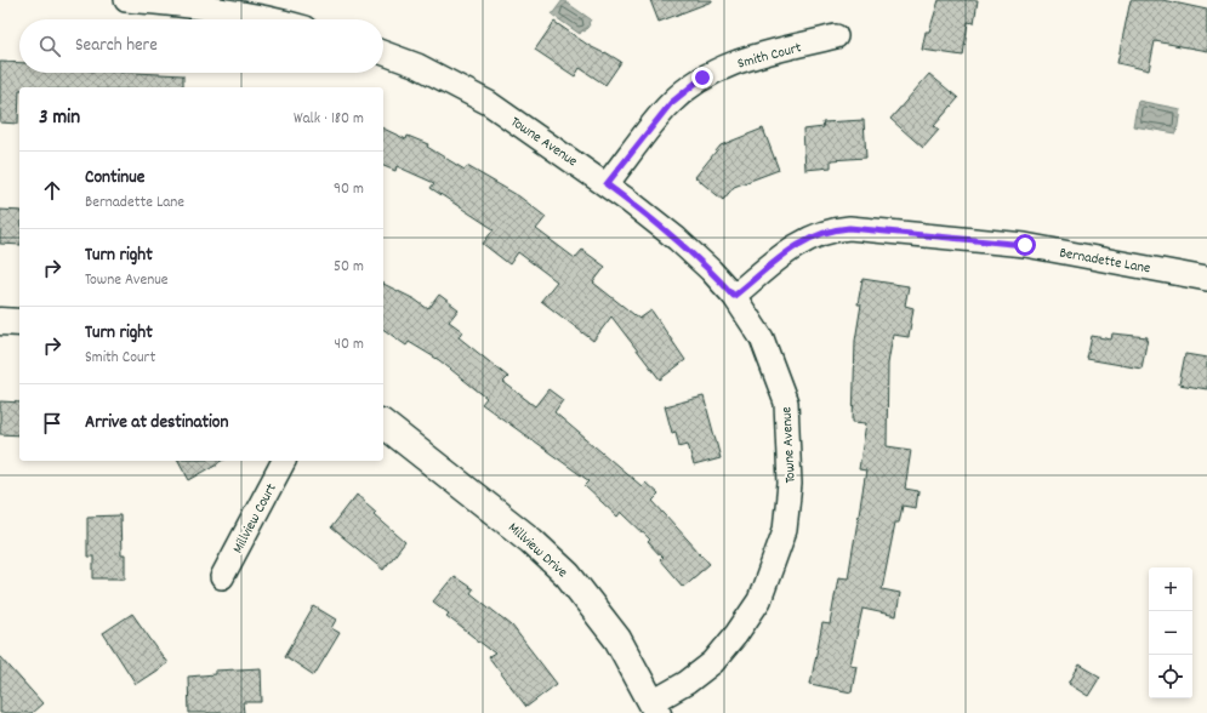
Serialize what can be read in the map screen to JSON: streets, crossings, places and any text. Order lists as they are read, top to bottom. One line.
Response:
{"streets":{"street":["Smith Court","Towne Avenue","Bernadette Lane","Millview Court","Millview Drive"]},"crossings":[["Smith Court","Towne Avenue"],["Towne Avenue","Bernadette Lane"],["Towne Avenue","Millview Drive"]],"page":{"search":"Search here","heading":["3 min","Walk · 180 m"],"list":[["Continue","Bernadette Lane","90 m"],["Turn right","Towne Avenue","50 m"],["Turn right","Smith Court","40 m"],"Arrive at destination"],"map_buttons":["+","−"]}}
